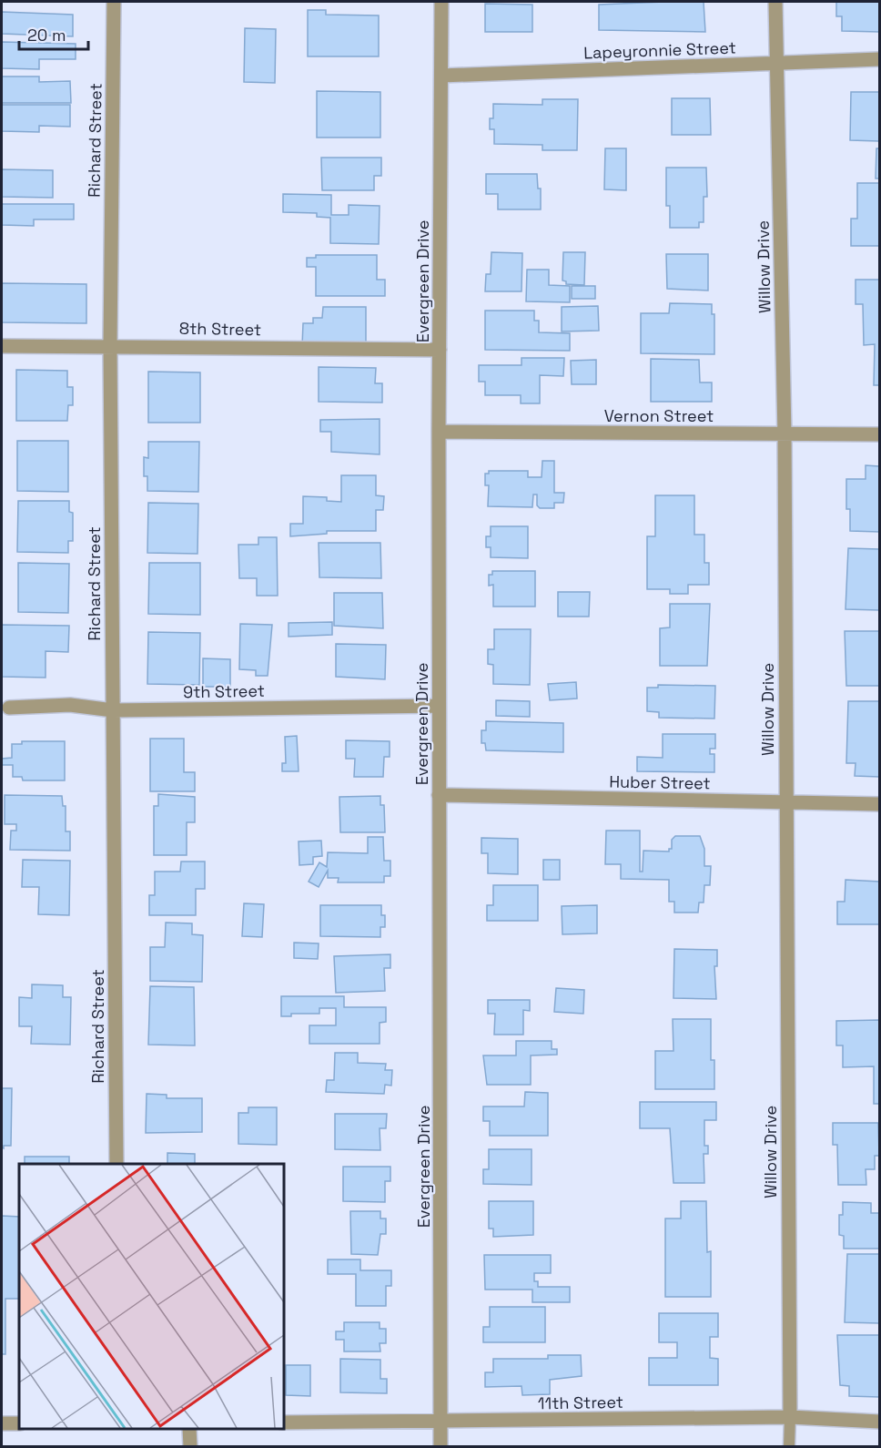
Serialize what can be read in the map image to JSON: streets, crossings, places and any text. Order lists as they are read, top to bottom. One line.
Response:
{"streets":{"street":["Lapeyronnie Street","Richard Street","Willow Drive","Evergreen Drive","8th Street","Vernon Street","9th Street","Huber Street","11th Street"]},"crossings":[["Lapeyronnie Street","Willow Drive"],["Lapeyronnie Street","Evergreen Drive"],["Richard Street","8th Street"],["Richard Street","9th Street"],["Willow Drive","Vernon Street"],["Willow Drive","Huber Street"],["Willow Drive","11th Street"],["Evergreen Drive","8th Street"],["Evergreen Drive","Vernon Street"],["Evergreen Drive","9th Street"],["Evergreen Drive","Huber Street"],["Evergreen Drive","11th Street"]],"scale_bar":"20 m"}
